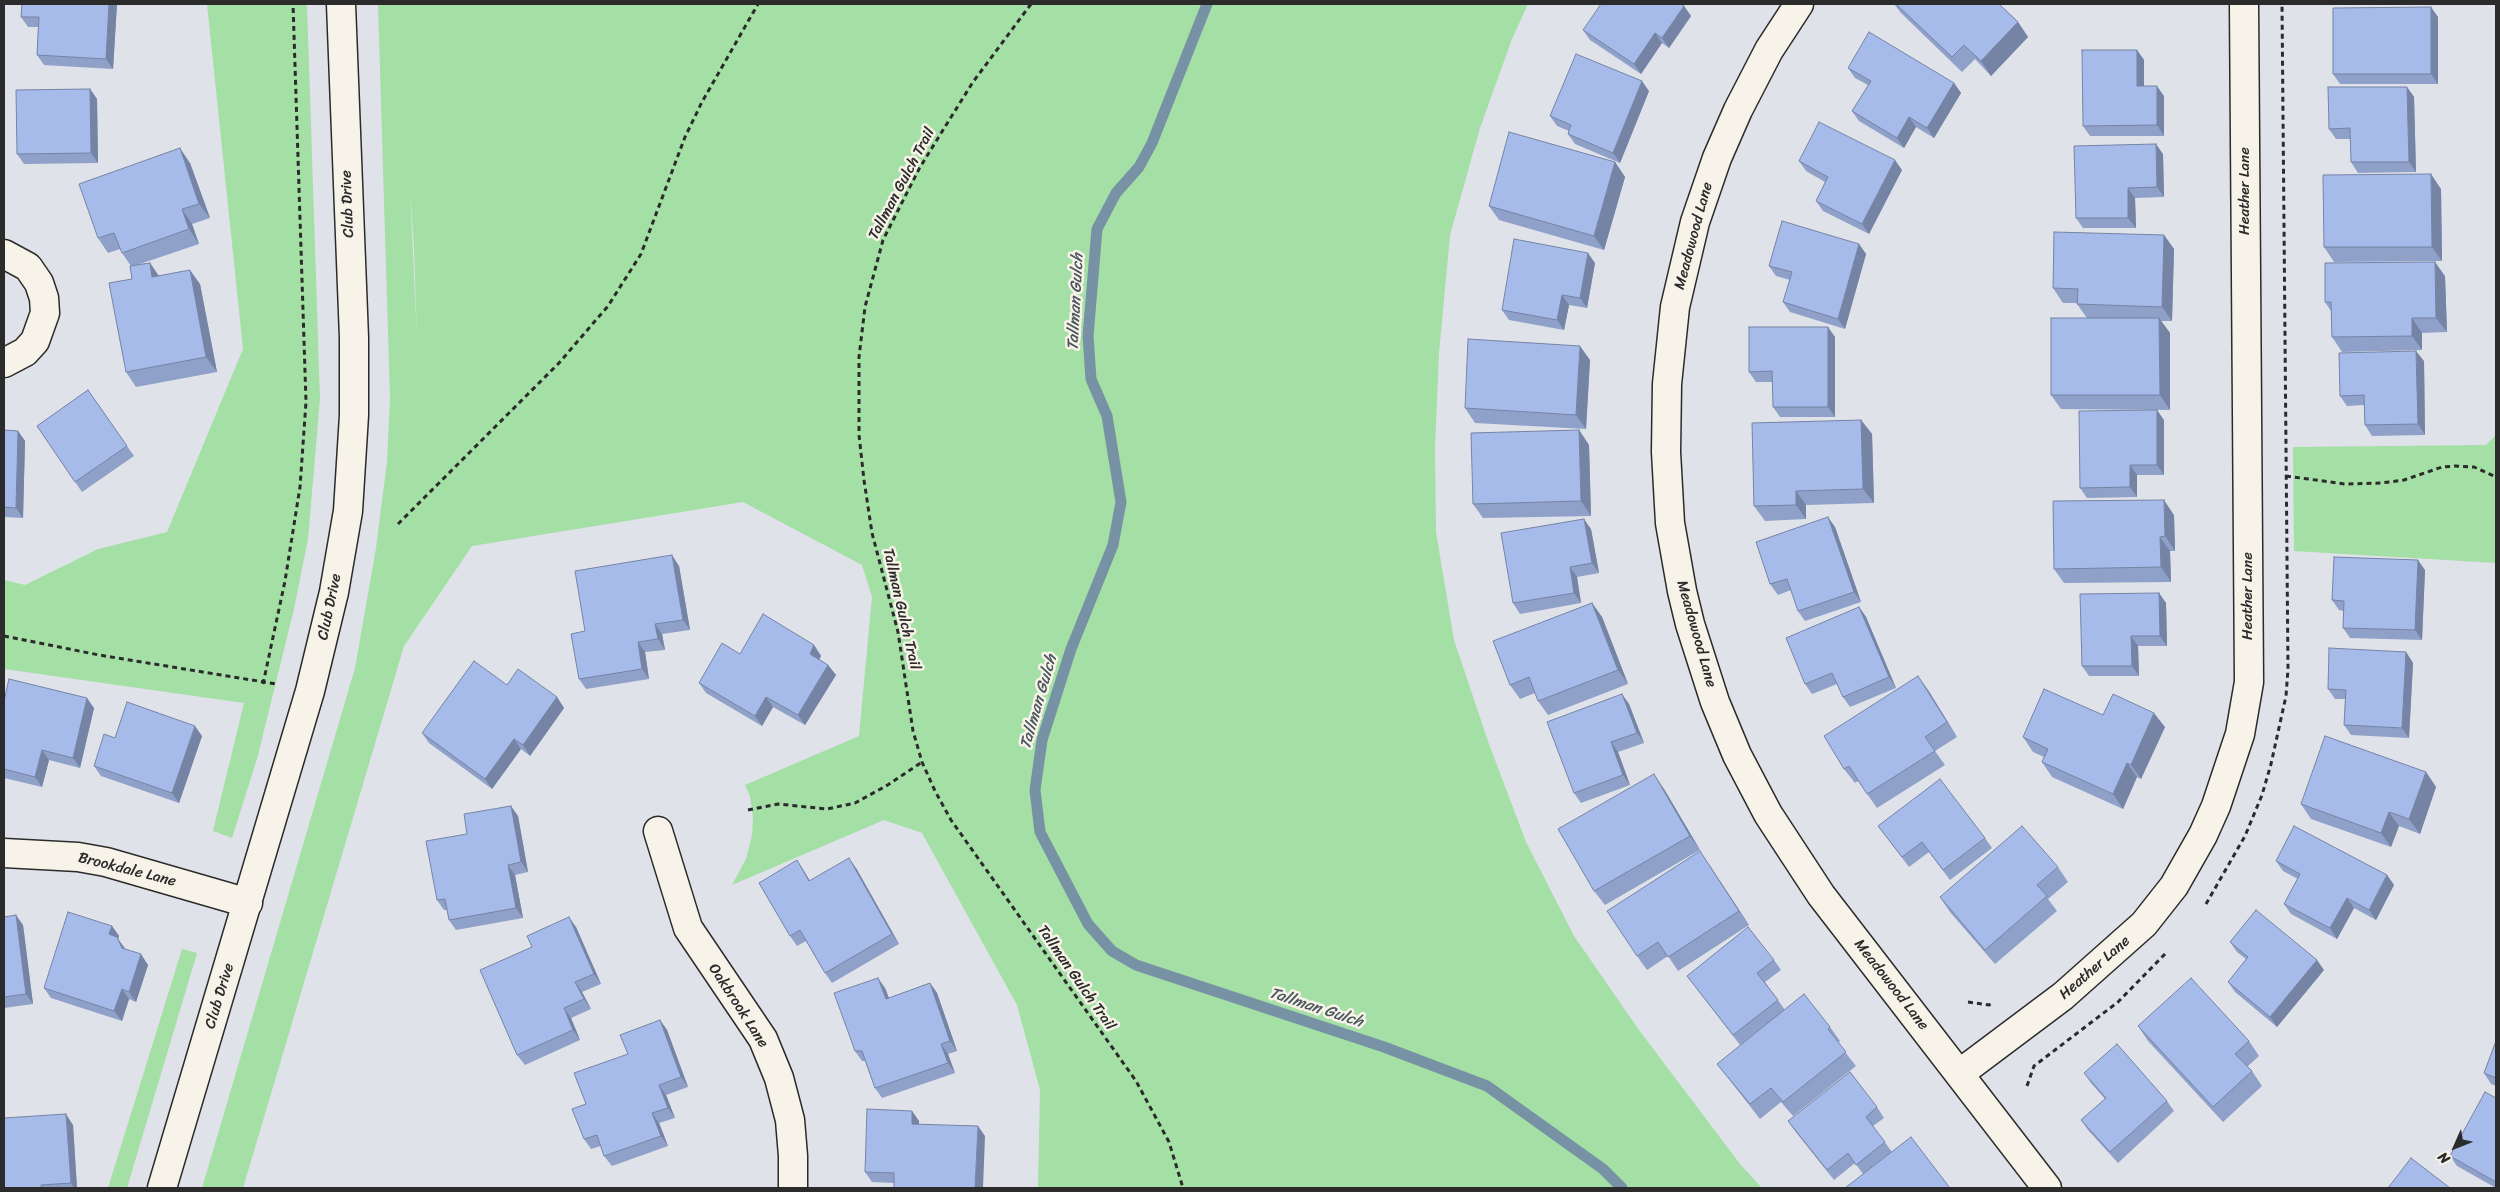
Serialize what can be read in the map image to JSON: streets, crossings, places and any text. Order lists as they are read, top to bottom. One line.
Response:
{"streets":{"street":["Heather Lane","Club Drive","Meadowood Lane","Brookdale Lane","Oakbrook Lane"],"path":["Tallman Gulch Trail"]},"crossings":[["Heather Lane","Meadowood Lane"],["Club Drive","Brookdale Lane"]],"water":["Tallman Gulch"],"north":"bottom left"}
